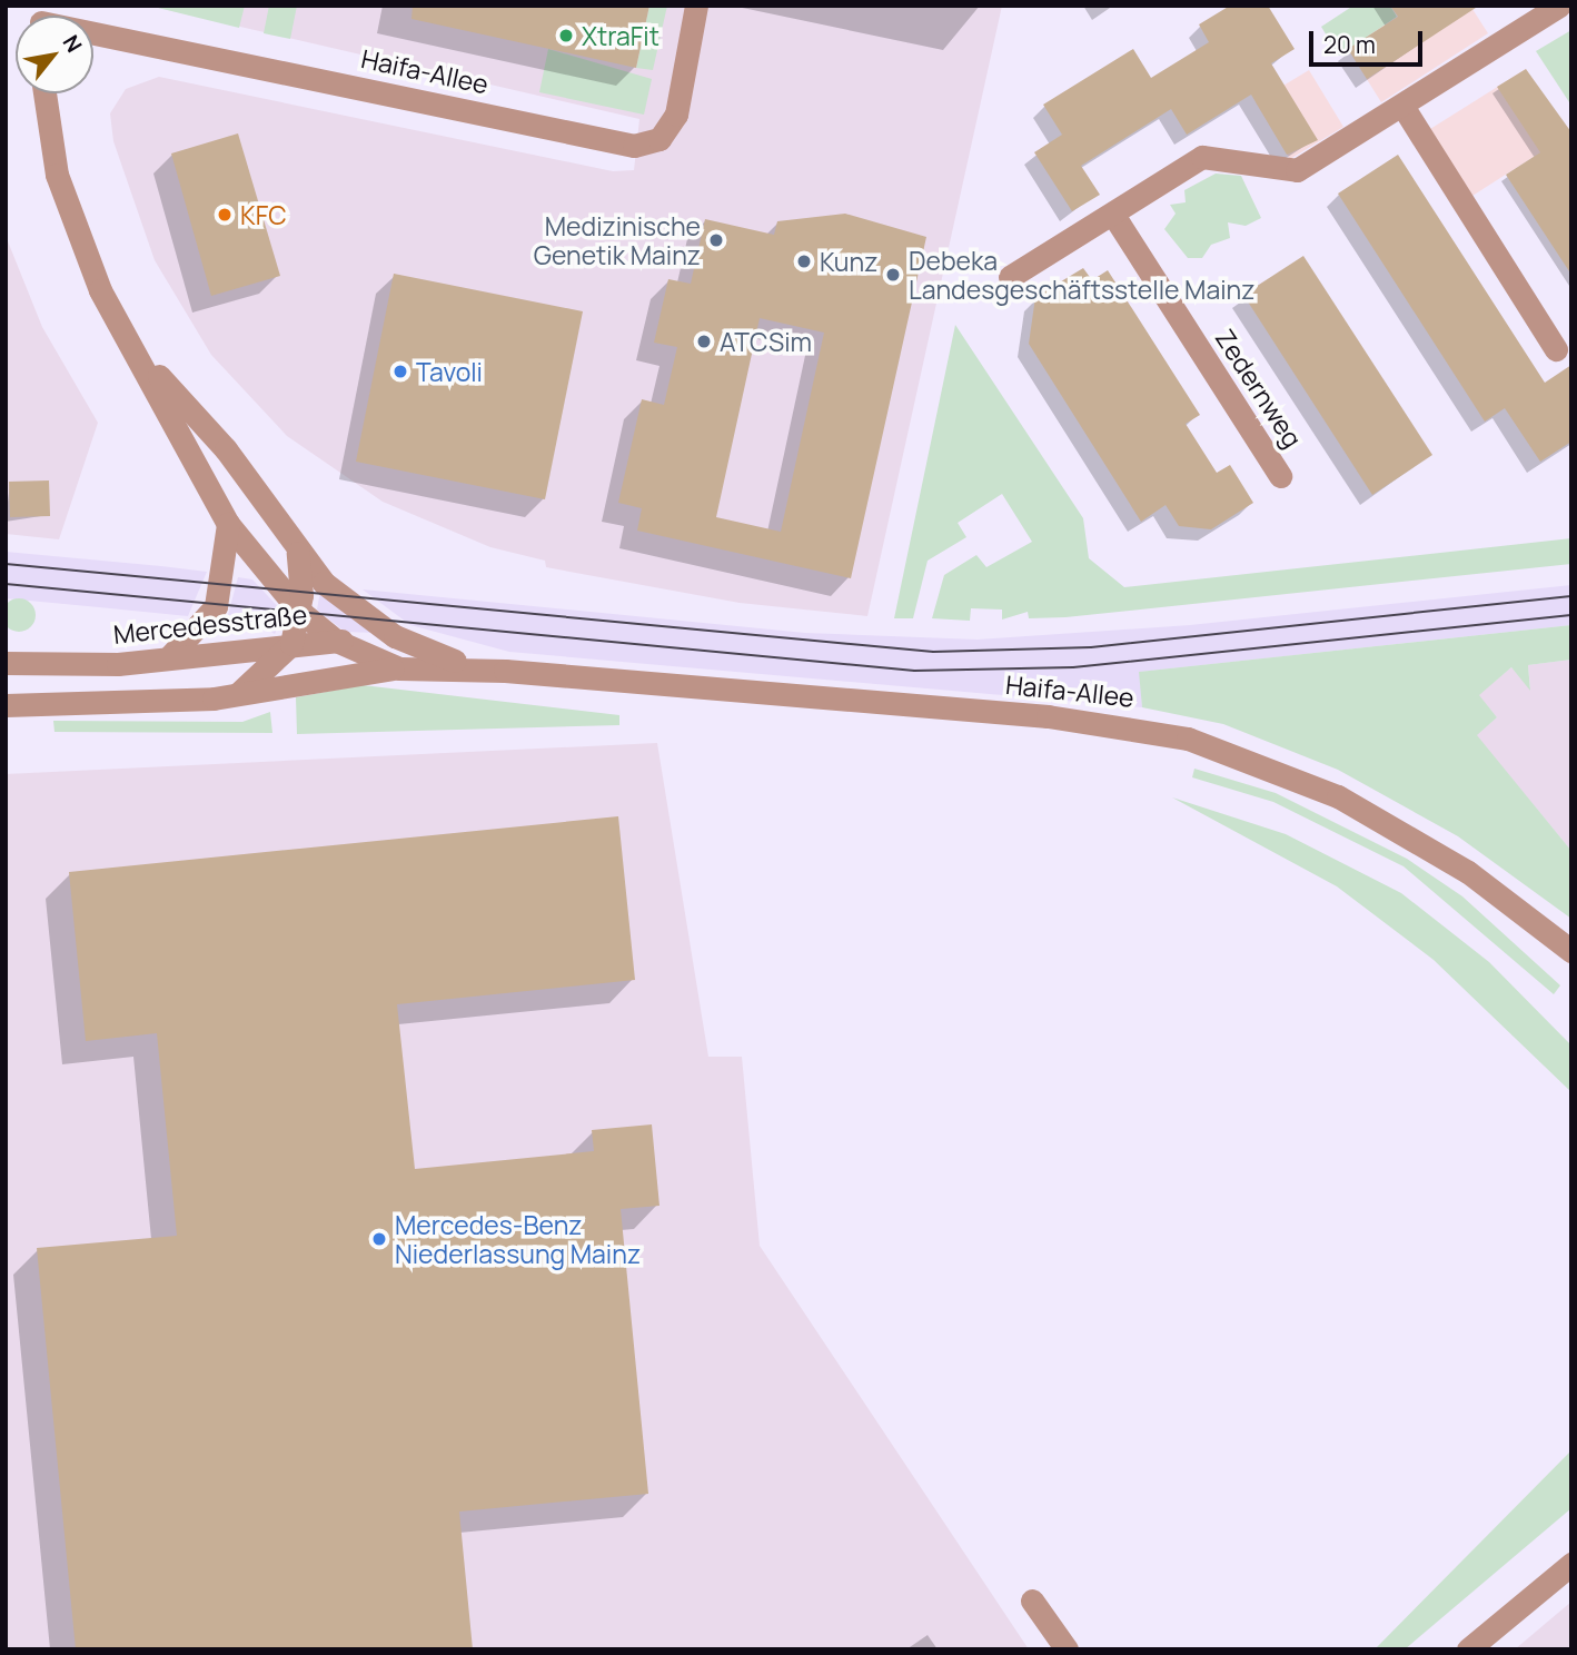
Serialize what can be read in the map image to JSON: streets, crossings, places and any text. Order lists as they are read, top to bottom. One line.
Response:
{"streets":{"street":["Haifa-Allee","Zedernweg","Mercedesstraße"]},"crossings":[["Haifa-Allee","Mercedesstraße"]],"places":["XtraFit","KFC","Medizinische Genetik Mainz","Kunz","Debeka Landesgeschäftsstelle Mainz","ATCSim","Tavoli","Mercedes-Benz Niederlassung Mainz"],"scale_bar":"20 m","north":"top right"}
